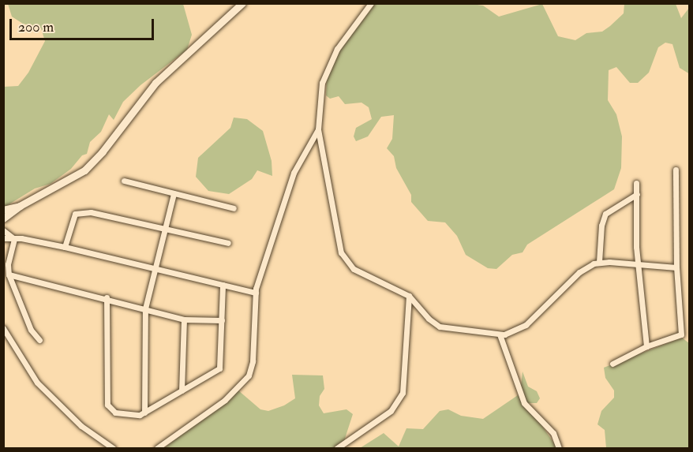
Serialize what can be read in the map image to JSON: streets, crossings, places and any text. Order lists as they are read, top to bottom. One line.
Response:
{"scale_bar":"200 m"}
